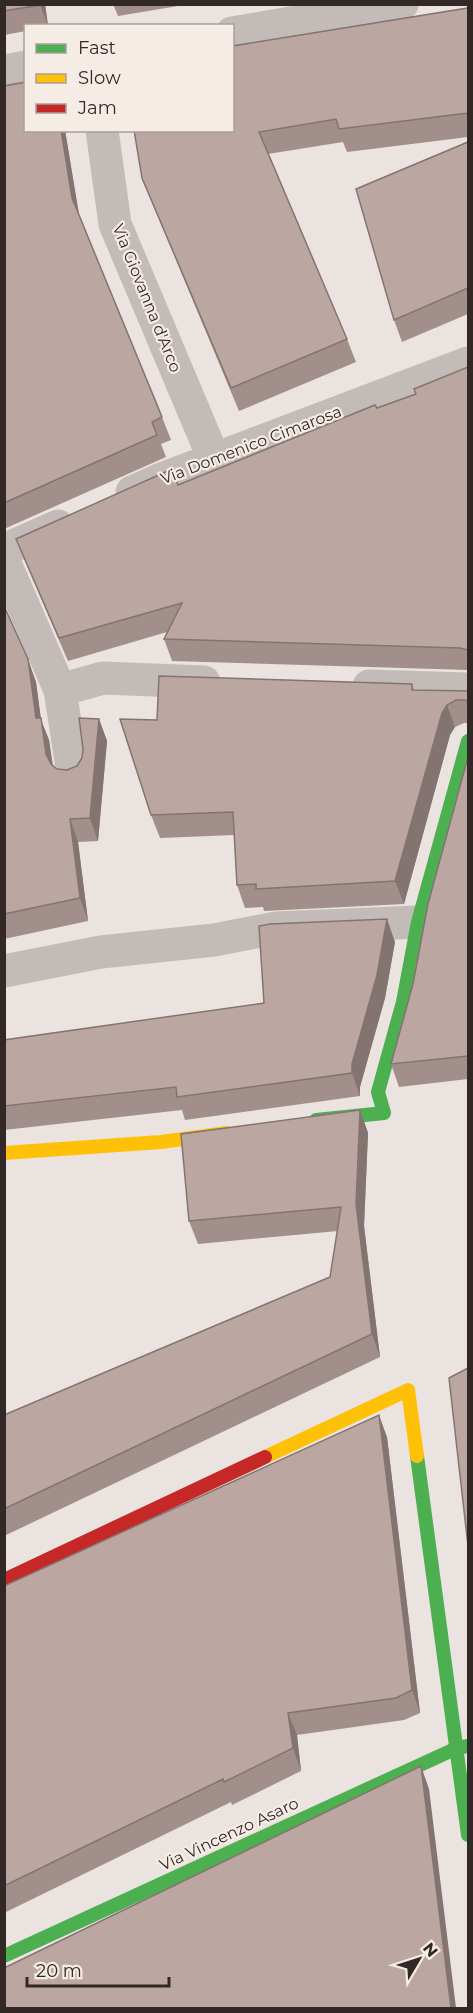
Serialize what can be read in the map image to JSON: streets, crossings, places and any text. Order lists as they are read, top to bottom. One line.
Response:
{"streets":{"street":["Via Giovanna d'Arco","Via Domenico Cimarosa","Via Vincenzo Asaro"]},"crossings":[["Via Giovanna d'Arco","Via Domenico Cimarosa"]],"legend":["Fast","Slow","Jam"],"scale_bar":"20 m","north":"top right"}
